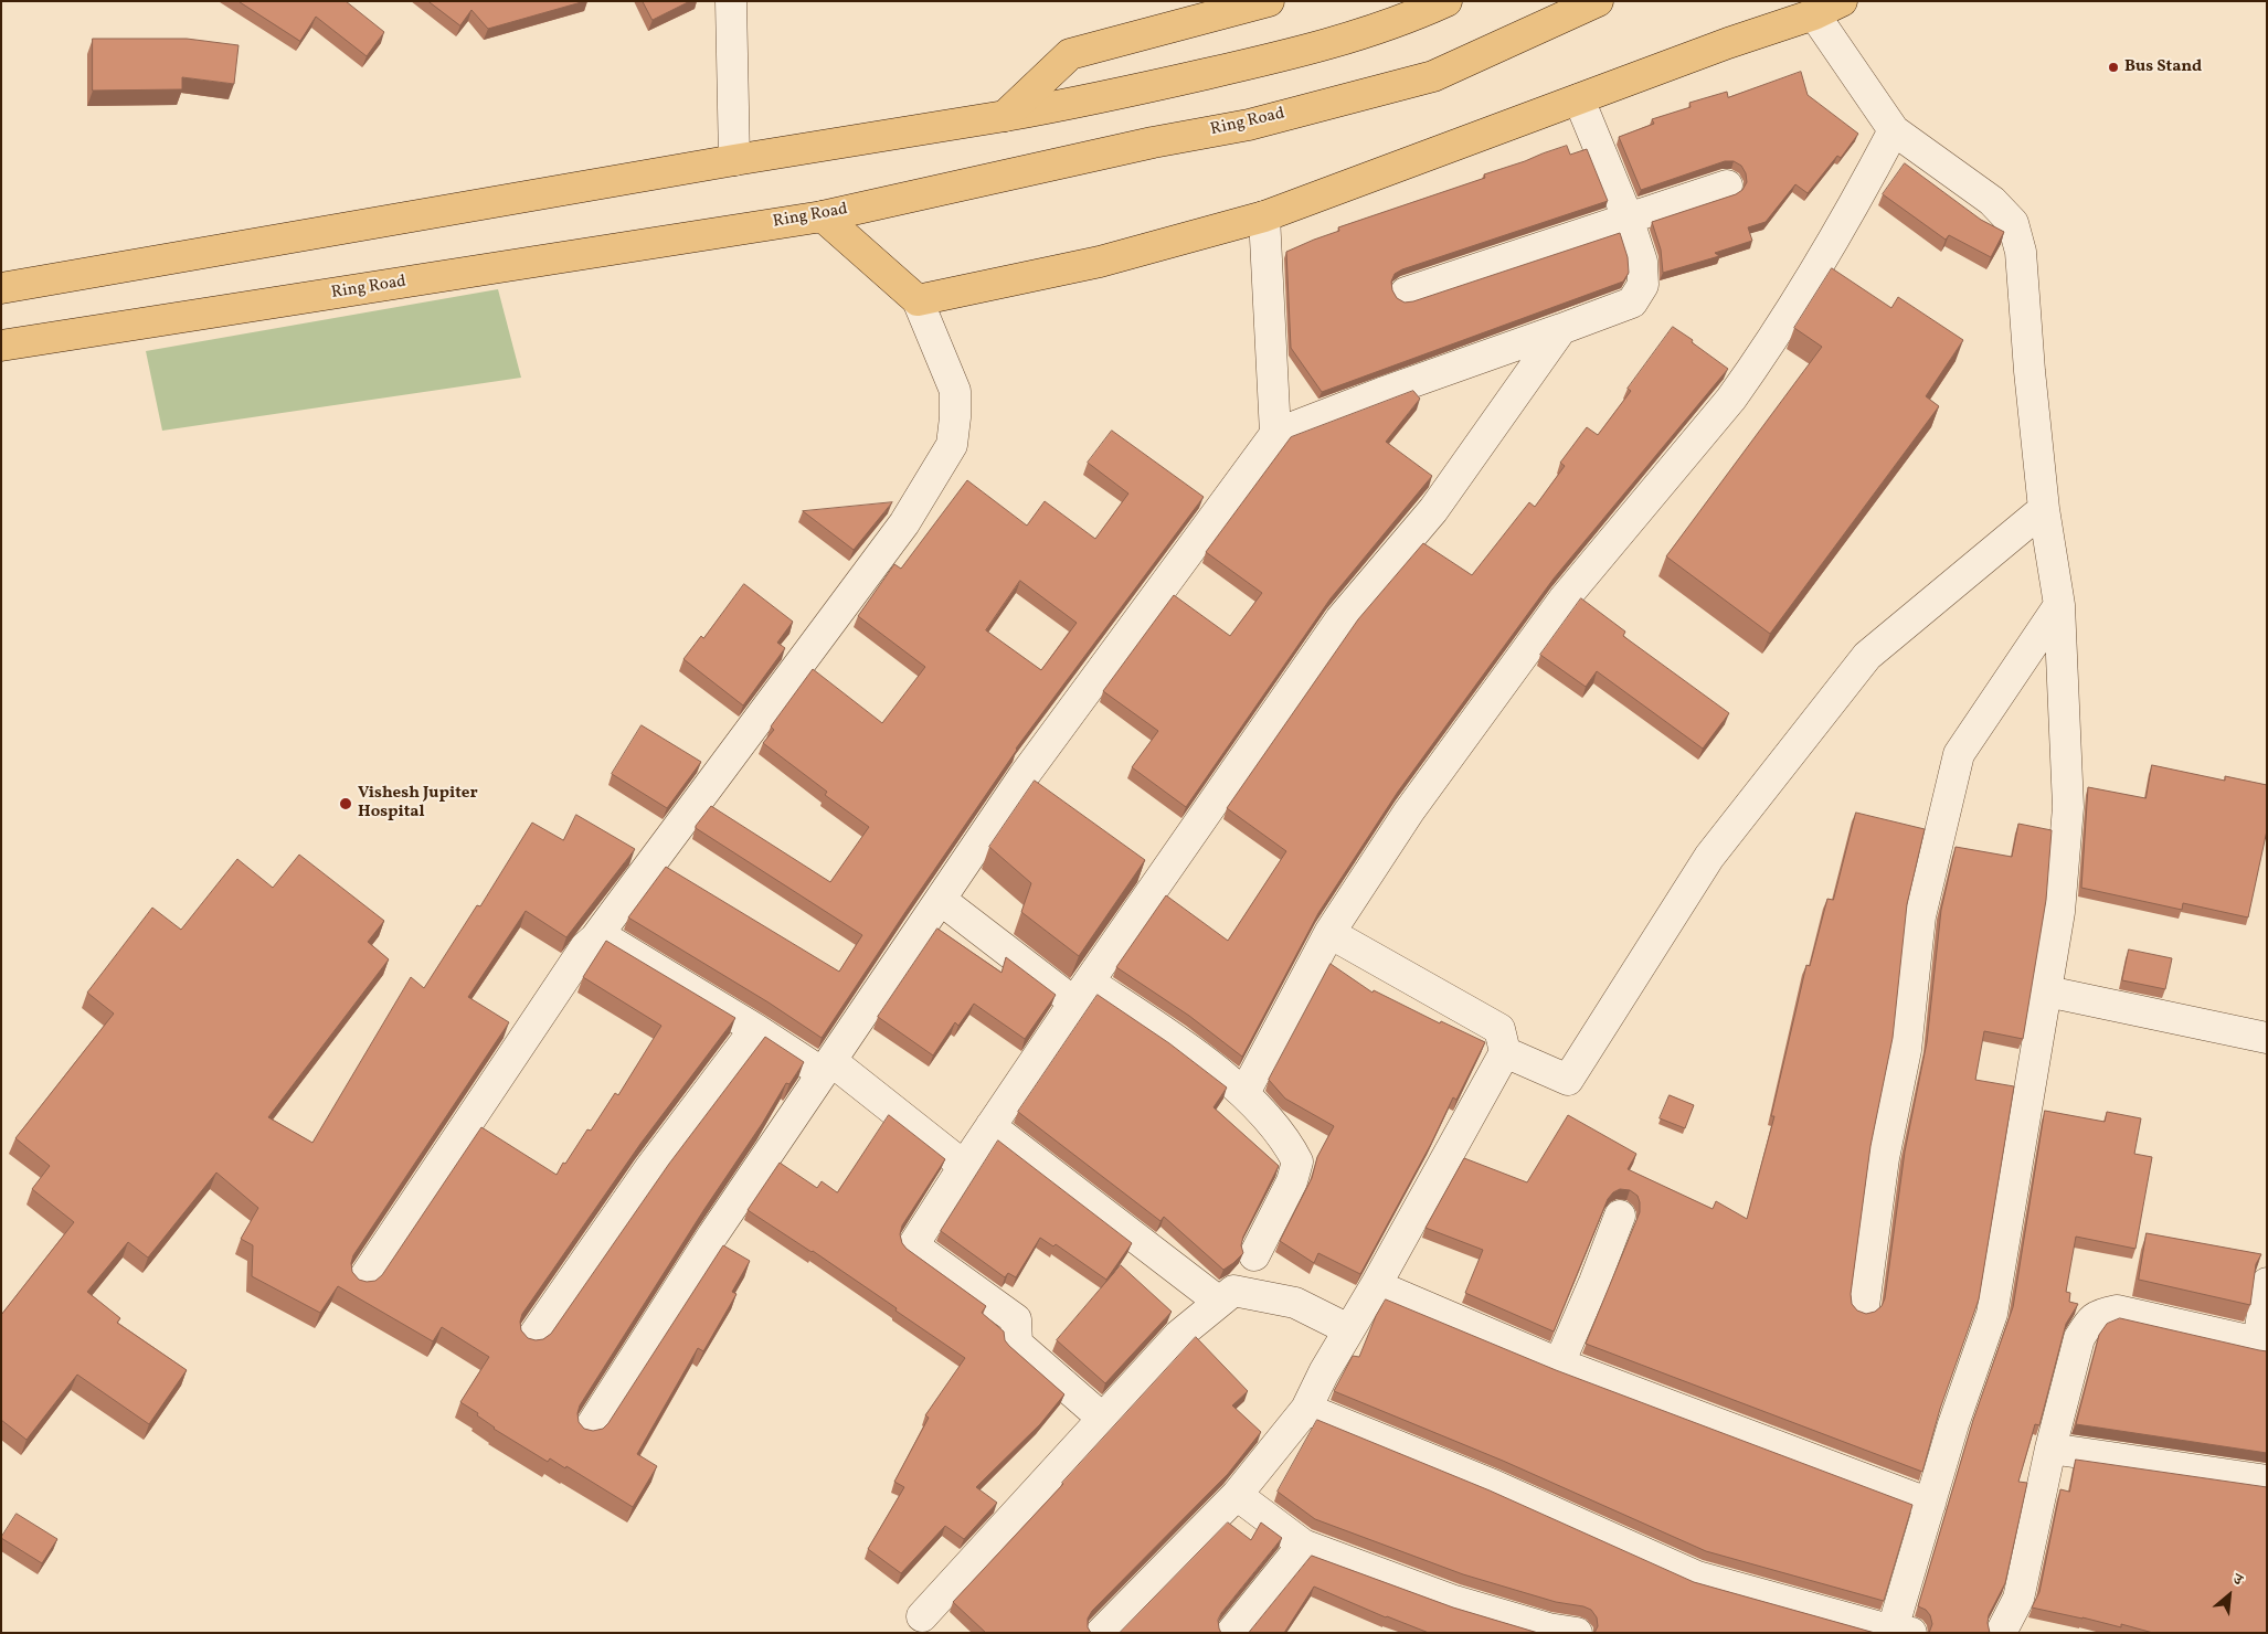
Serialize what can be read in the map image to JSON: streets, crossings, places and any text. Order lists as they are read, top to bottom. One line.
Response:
{"streets":{"main road":["Ring Road"]},"places":["Bus Stand","Vishesh Jupiter Hospital"],"north":"top right"}
